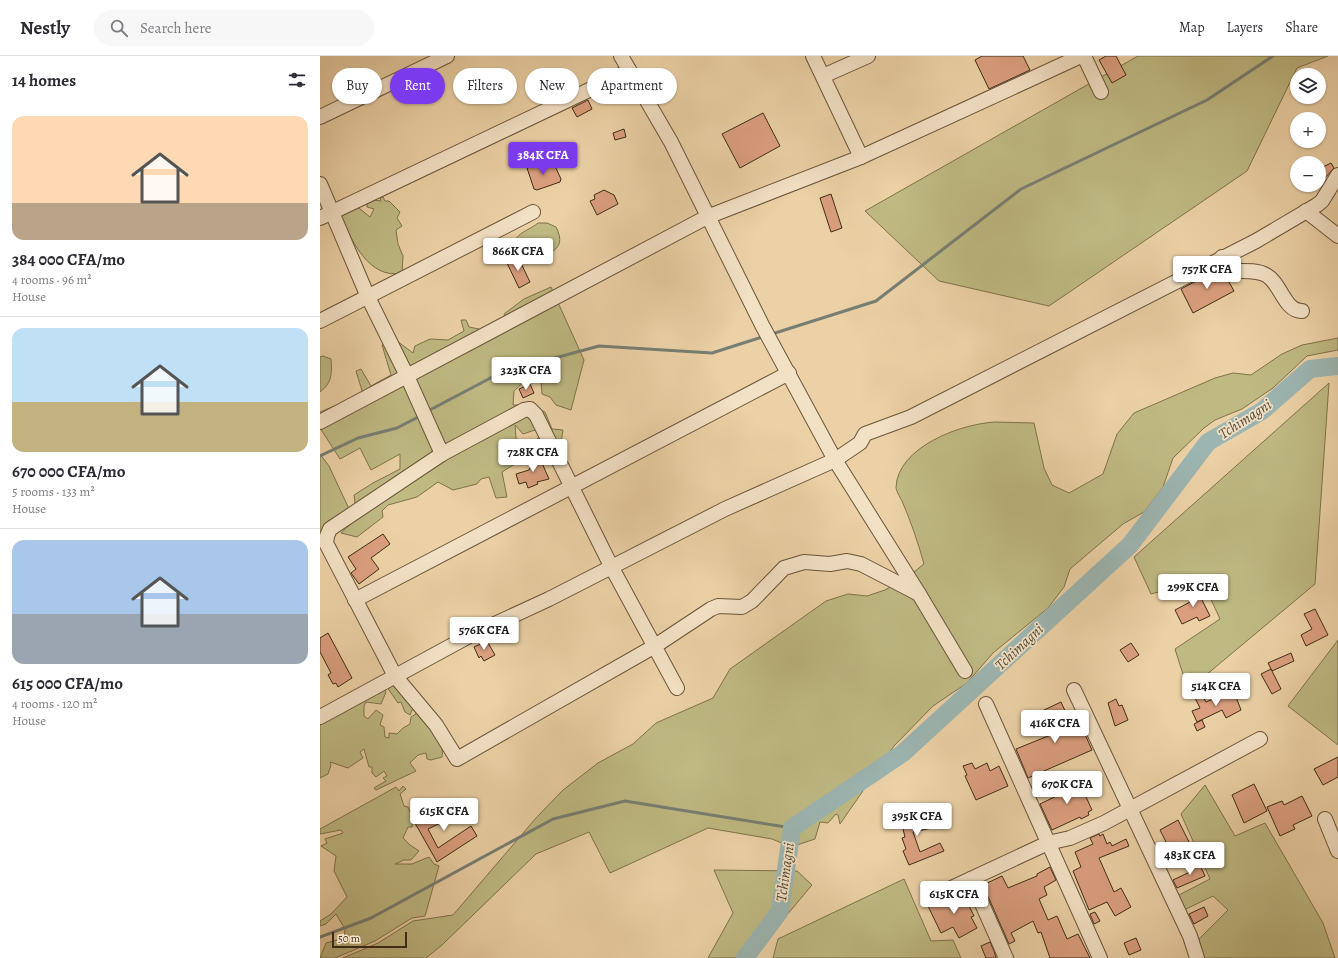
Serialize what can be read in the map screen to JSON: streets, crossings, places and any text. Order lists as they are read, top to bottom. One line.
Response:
{"water":["Tchimagni"],"scale_bar":"50 m","page":{"header":"Nestly","search":"Search here","nav":["Map","Layers","Share"],"heading":"14 homes","map_buttons":["+","−"],"chip":["Buy","Rent","Filters","New","Apartment"],"list":[{"name":"384 000 CFA/mo","note":"4 rooms · 96 m² · House"},{"name":"670 000 CFA/mo","note":"5 rooms · 133 m² · House"},{"name":"615 000 CFA/mo","note":"4 rooms · 120 m² · House"}],"price":["384K CFA","866K CFA","757K CFA","323K CFA","728K CFA","299K CFA","576K CFA","514K CFA","416K CFA","670K CFA","615K CFA","395K CFA","483K CFA","615K CFA"],"scale":"50 m"}}
